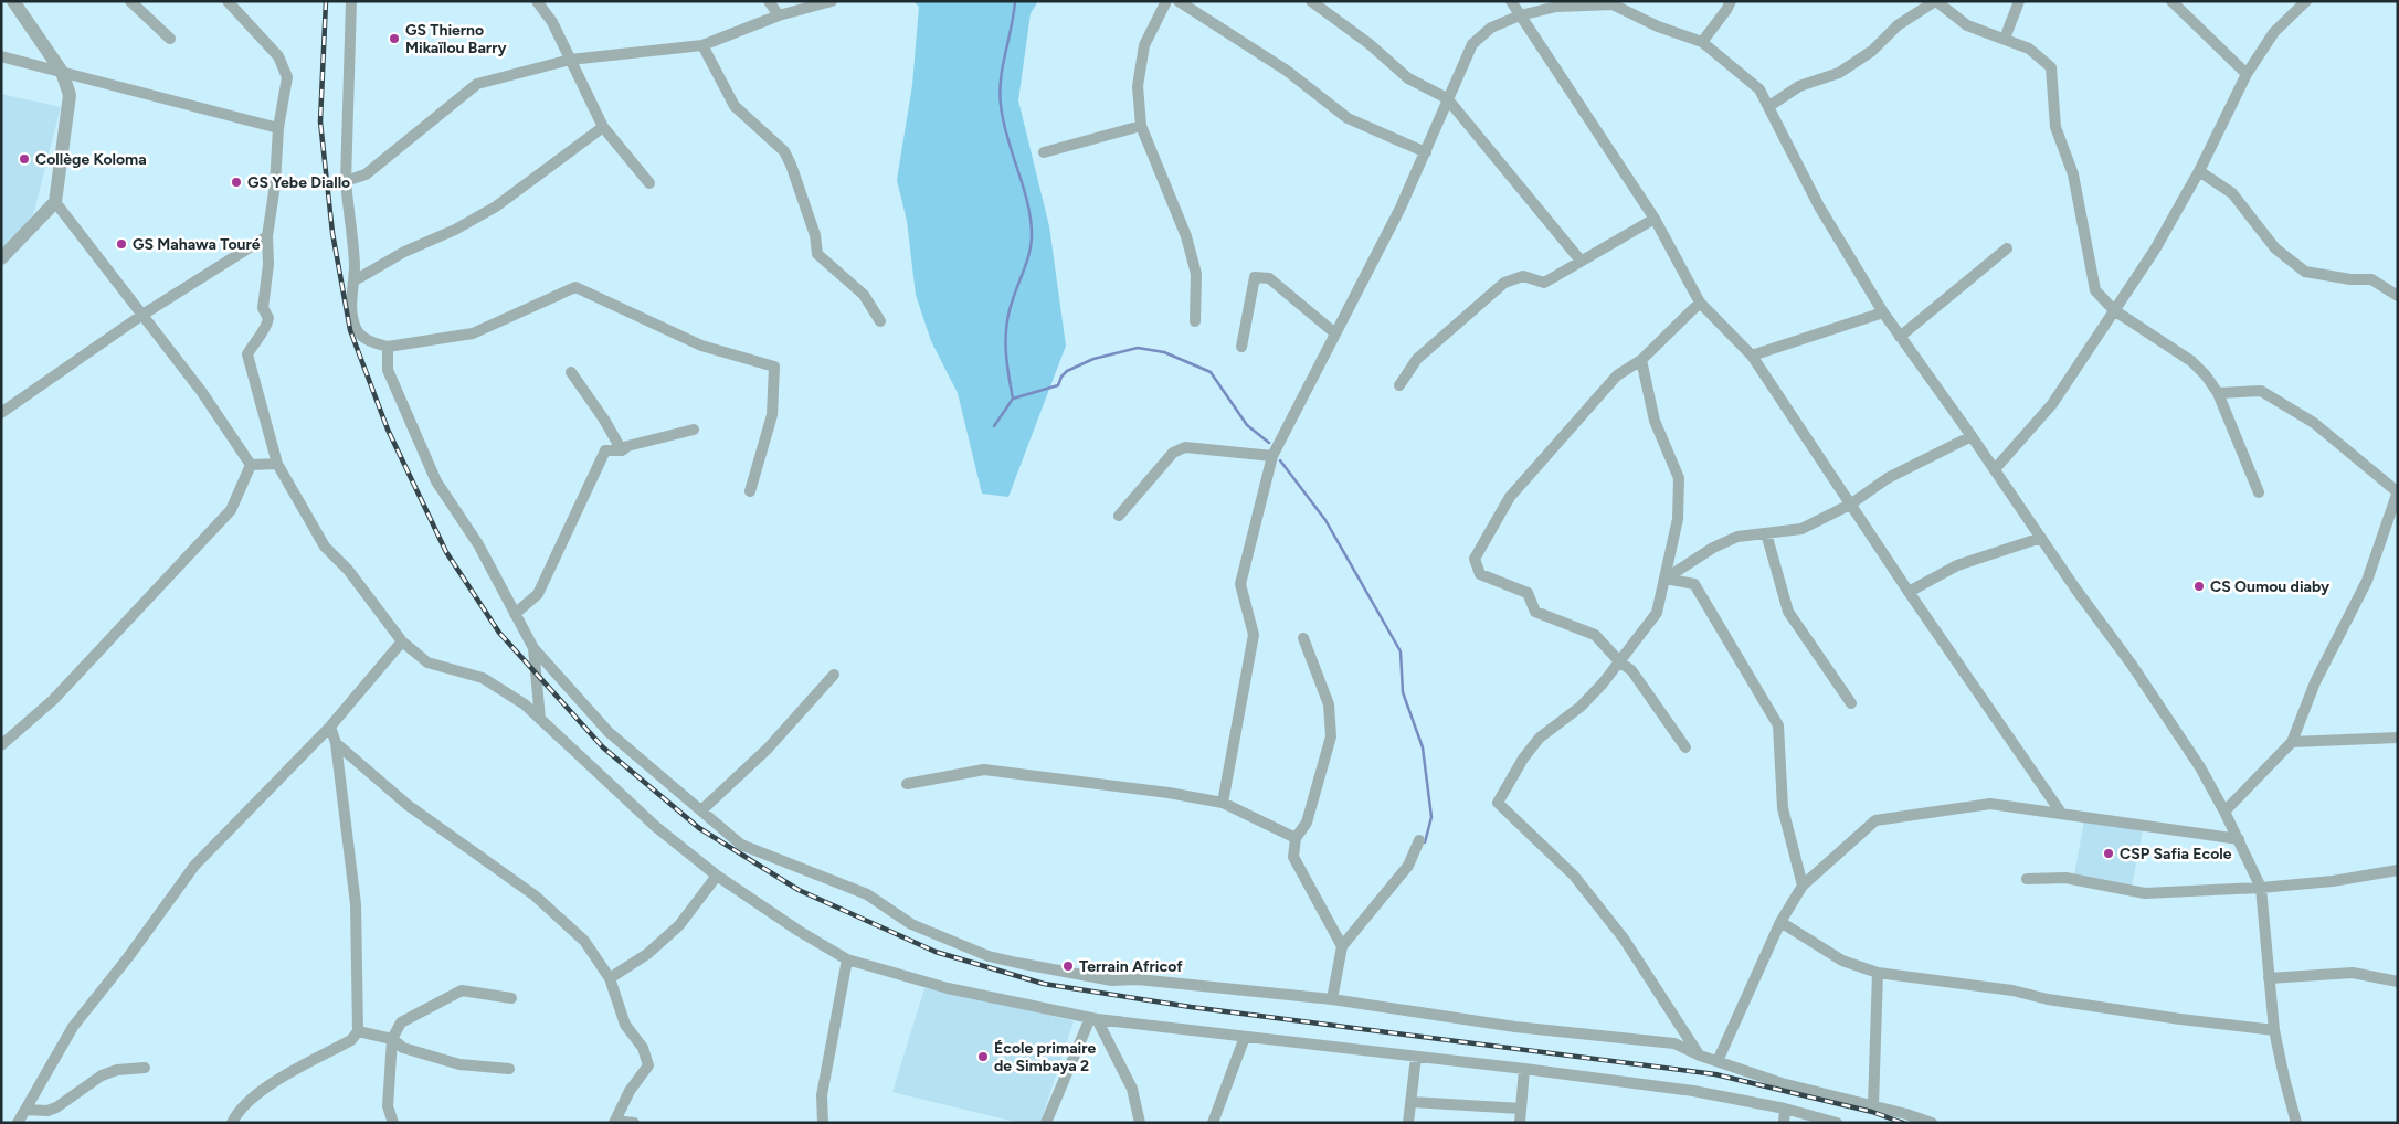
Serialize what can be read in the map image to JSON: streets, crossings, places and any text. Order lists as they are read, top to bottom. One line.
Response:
{"places":["GS Thierno Mikaïlou Barry","Collège Koloma","GS Yebe Diallo","GS Mahawa Touré","CS Oumou diaby","CSP Safia Ecole","Terrain Africof","École primaire de Simbaya 2"]}
